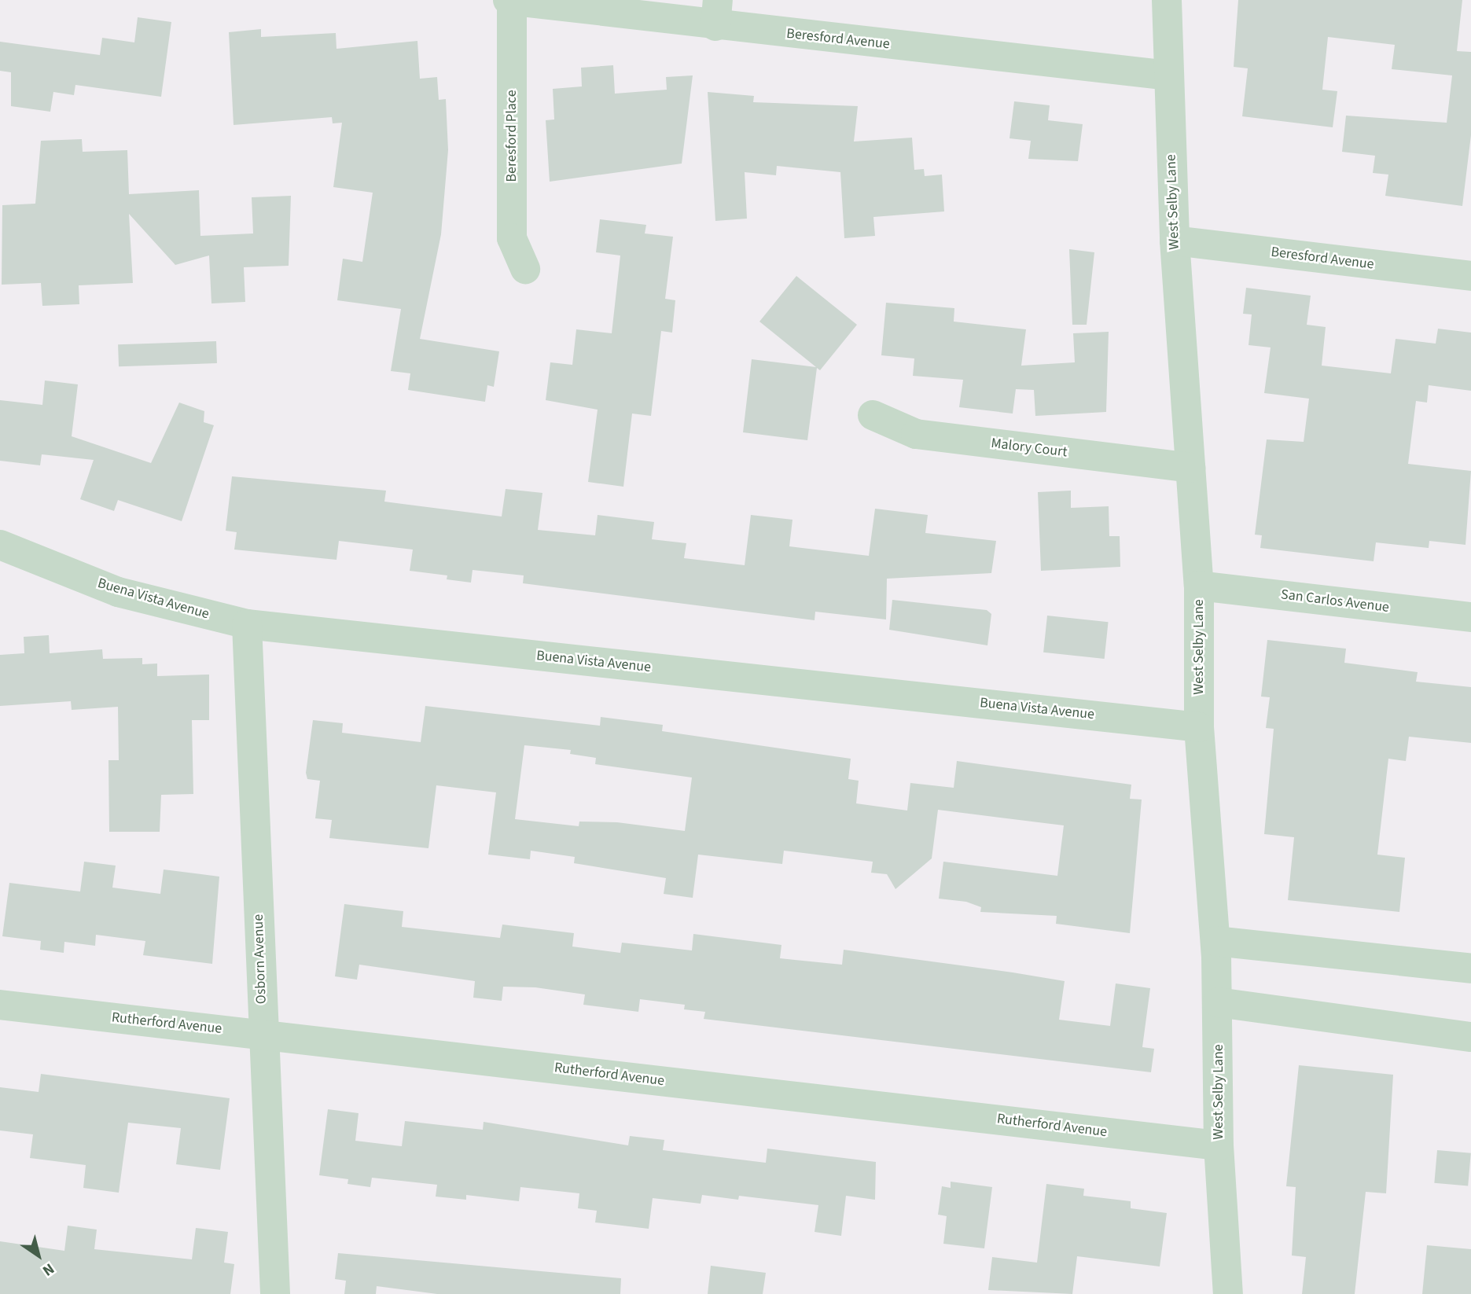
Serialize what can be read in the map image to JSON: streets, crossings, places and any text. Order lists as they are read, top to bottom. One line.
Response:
{"streets":{"street":["Beresford Avenue","Beresford Place","West Selby Lane","Malory Court","Buena Vista Avenue","San Carlos Avenue","Osborn Avenue","Rutherford Avenue"]},"crossings":[["Beresford Avenue","Beresford Place"],["Beresford Avenue","West Selby Lane"],["West Selby Lane","Malory Court"],["West Selby Lane","Buena Vista Avenue"],["West Selby Lane","San Carlos Avenue"],["West Selby Lane","Rutherford Avenue"],["Buena Vista Avenue","Osborn Avenue"],["Osborn Avenue","Rutherford Avenue"]],"north":"bottom right"}
